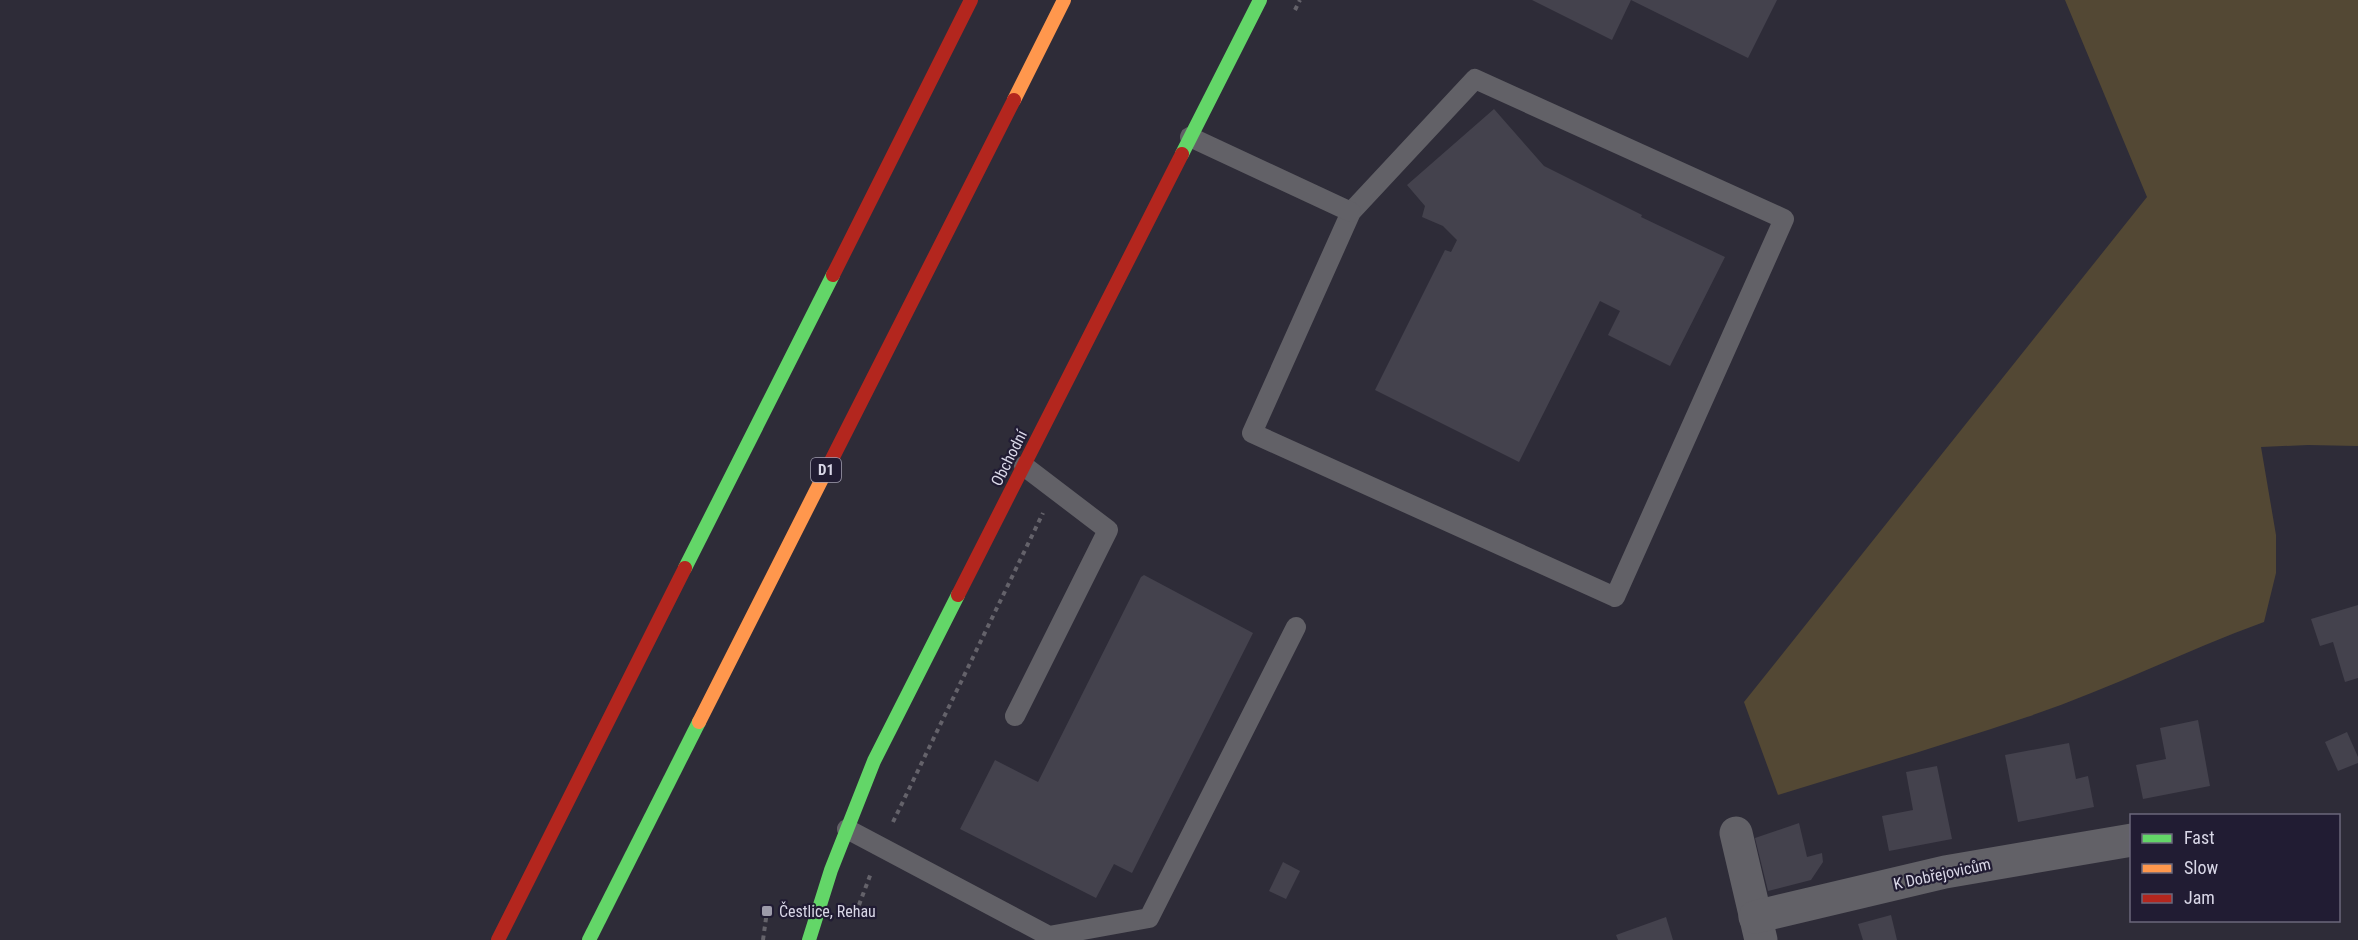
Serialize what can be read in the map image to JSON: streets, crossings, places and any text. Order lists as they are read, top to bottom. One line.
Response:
{"streets":{"main road":["Obchodní","D1"],"street":["K Dobřejovicům"]},"places":{"transit":["Čestlice, Rehau"]},"legend":["Fast","Slow","Jam"]}
